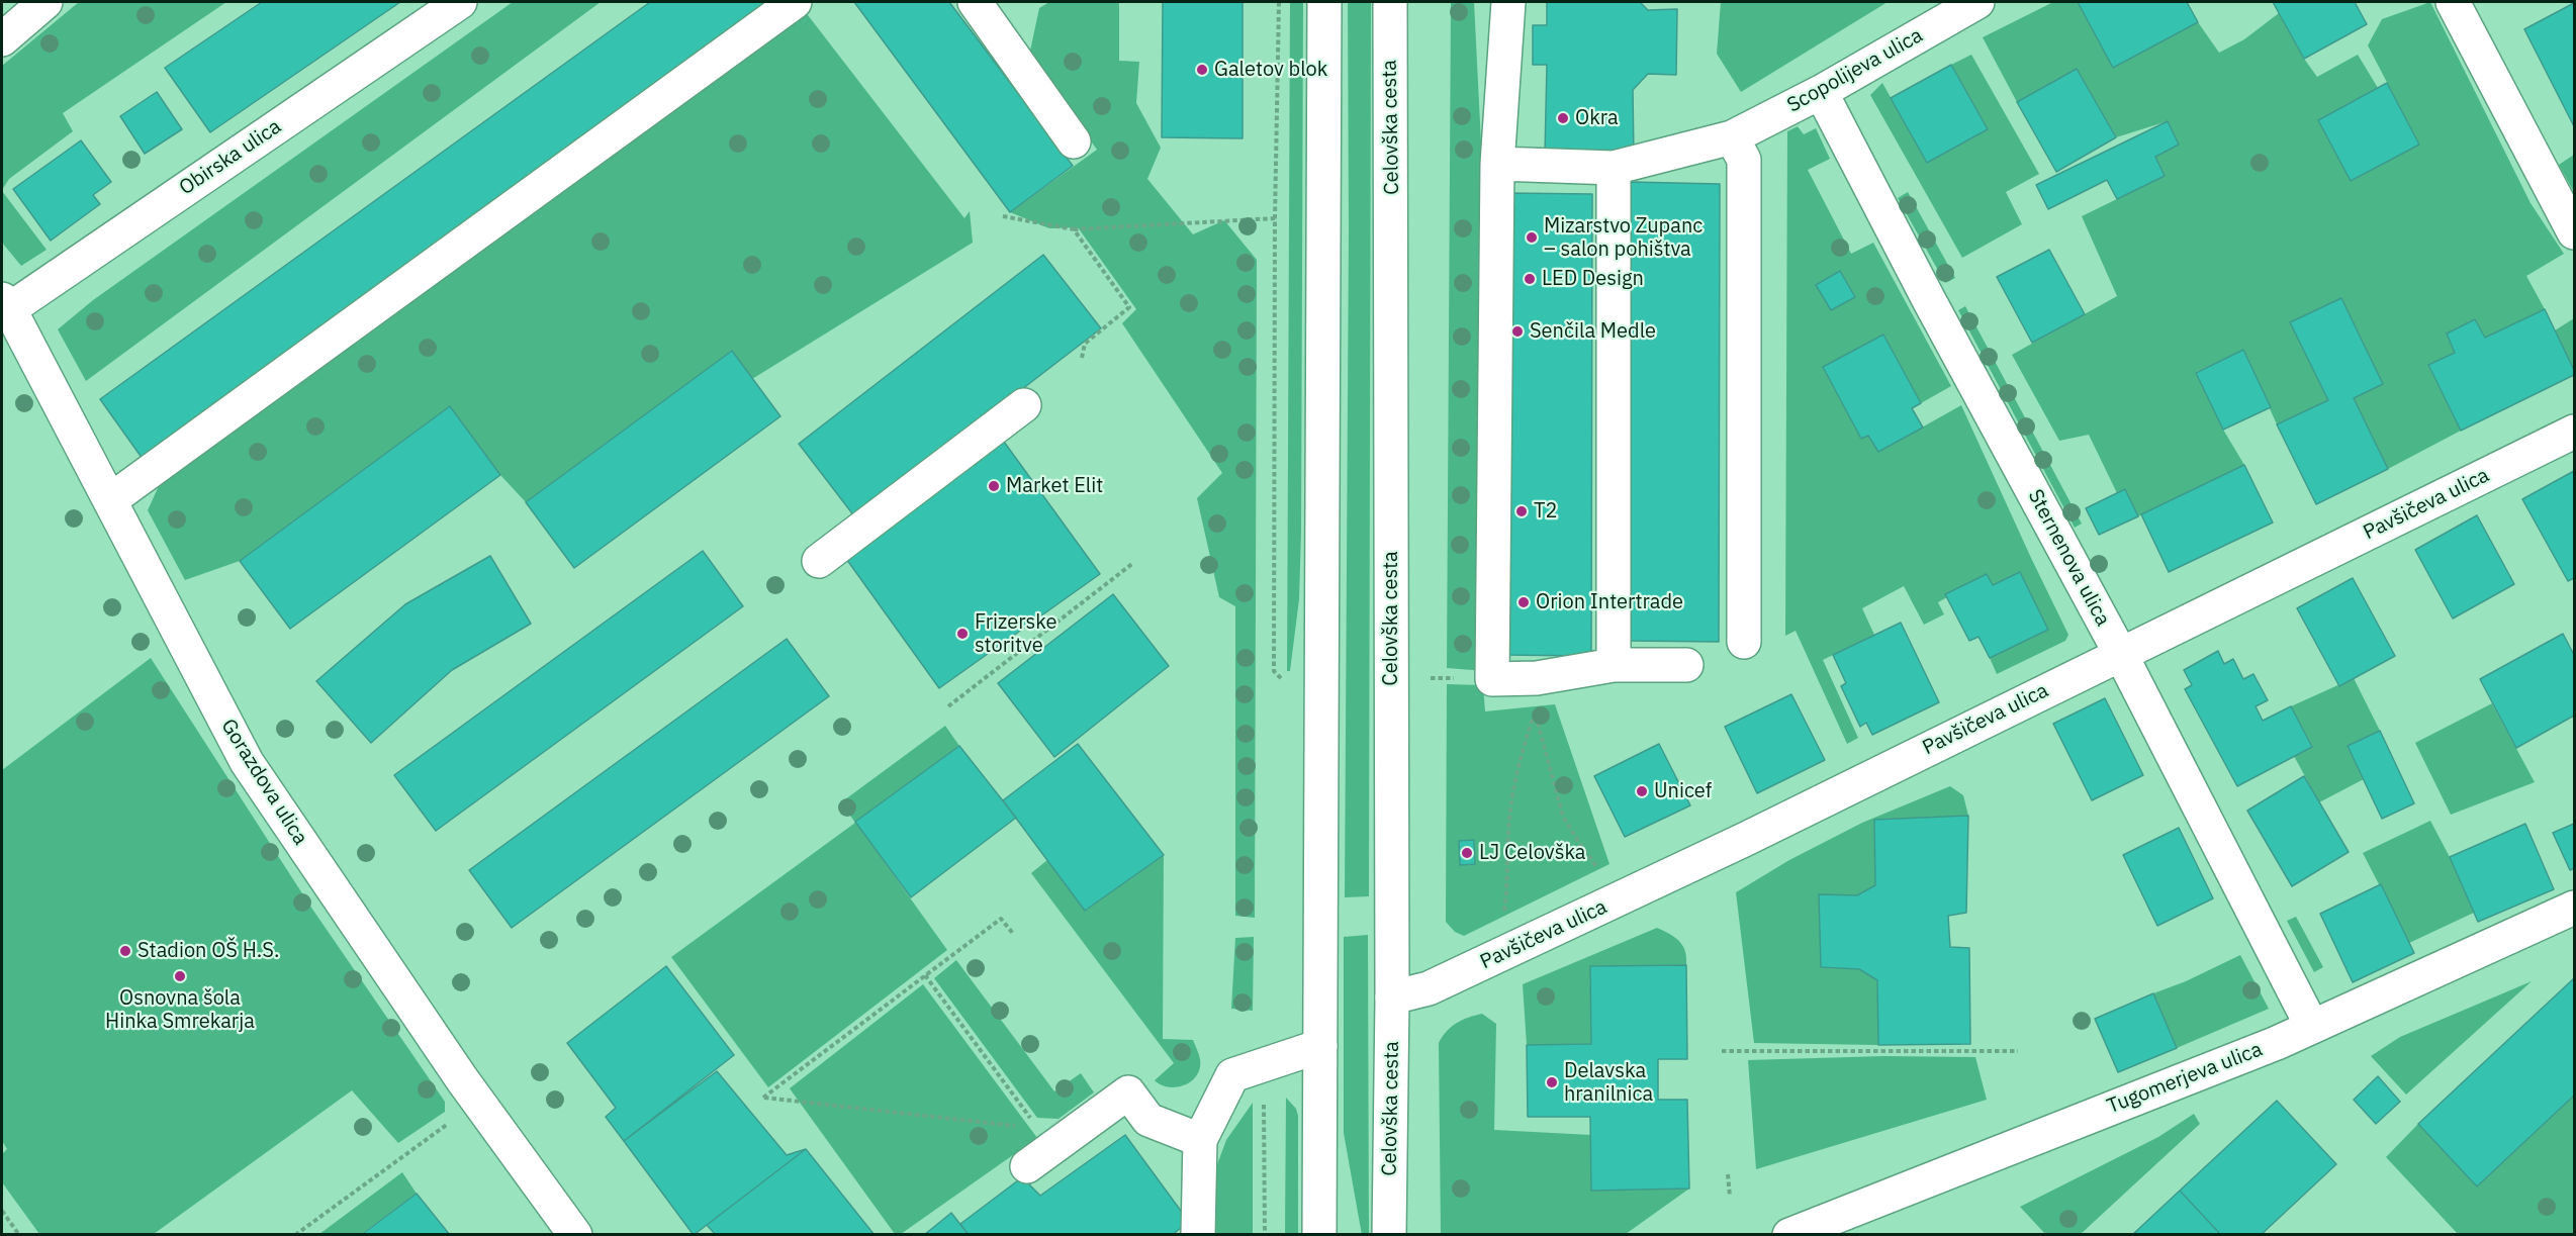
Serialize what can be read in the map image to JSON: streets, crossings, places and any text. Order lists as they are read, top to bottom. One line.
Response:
{"streets":{"street":["Scopolijeva ulica","Celovška cesta","Obirska ulica","Pavšičeva ulica","Sternenova ulica","Gorazdova ulica","Tugomerjeva ulica"]},"crossings":[["Scopolijeva ulica","Sternenova ulica"],["Celovška cesta","Pavšičeva ulica"],["Obirska ulica","Gorazdova ulica"],["Pavšičeva ulica","Sternenova ulica"],["Sternenova ulica","Tugomerjeva ulica"]],"places":["Galetov blok","Okra","Mizarstvo Zupanc – salon pohištva","LED Design","Senčila Medle","Market Elit","T2","Orion Intertrade","Frizerske storitve","Unicef","LJ Celovška","Stadion OŠ H.S.","Osnovna šola Hinka Smrekarja","Delavska hranilnica"]}
